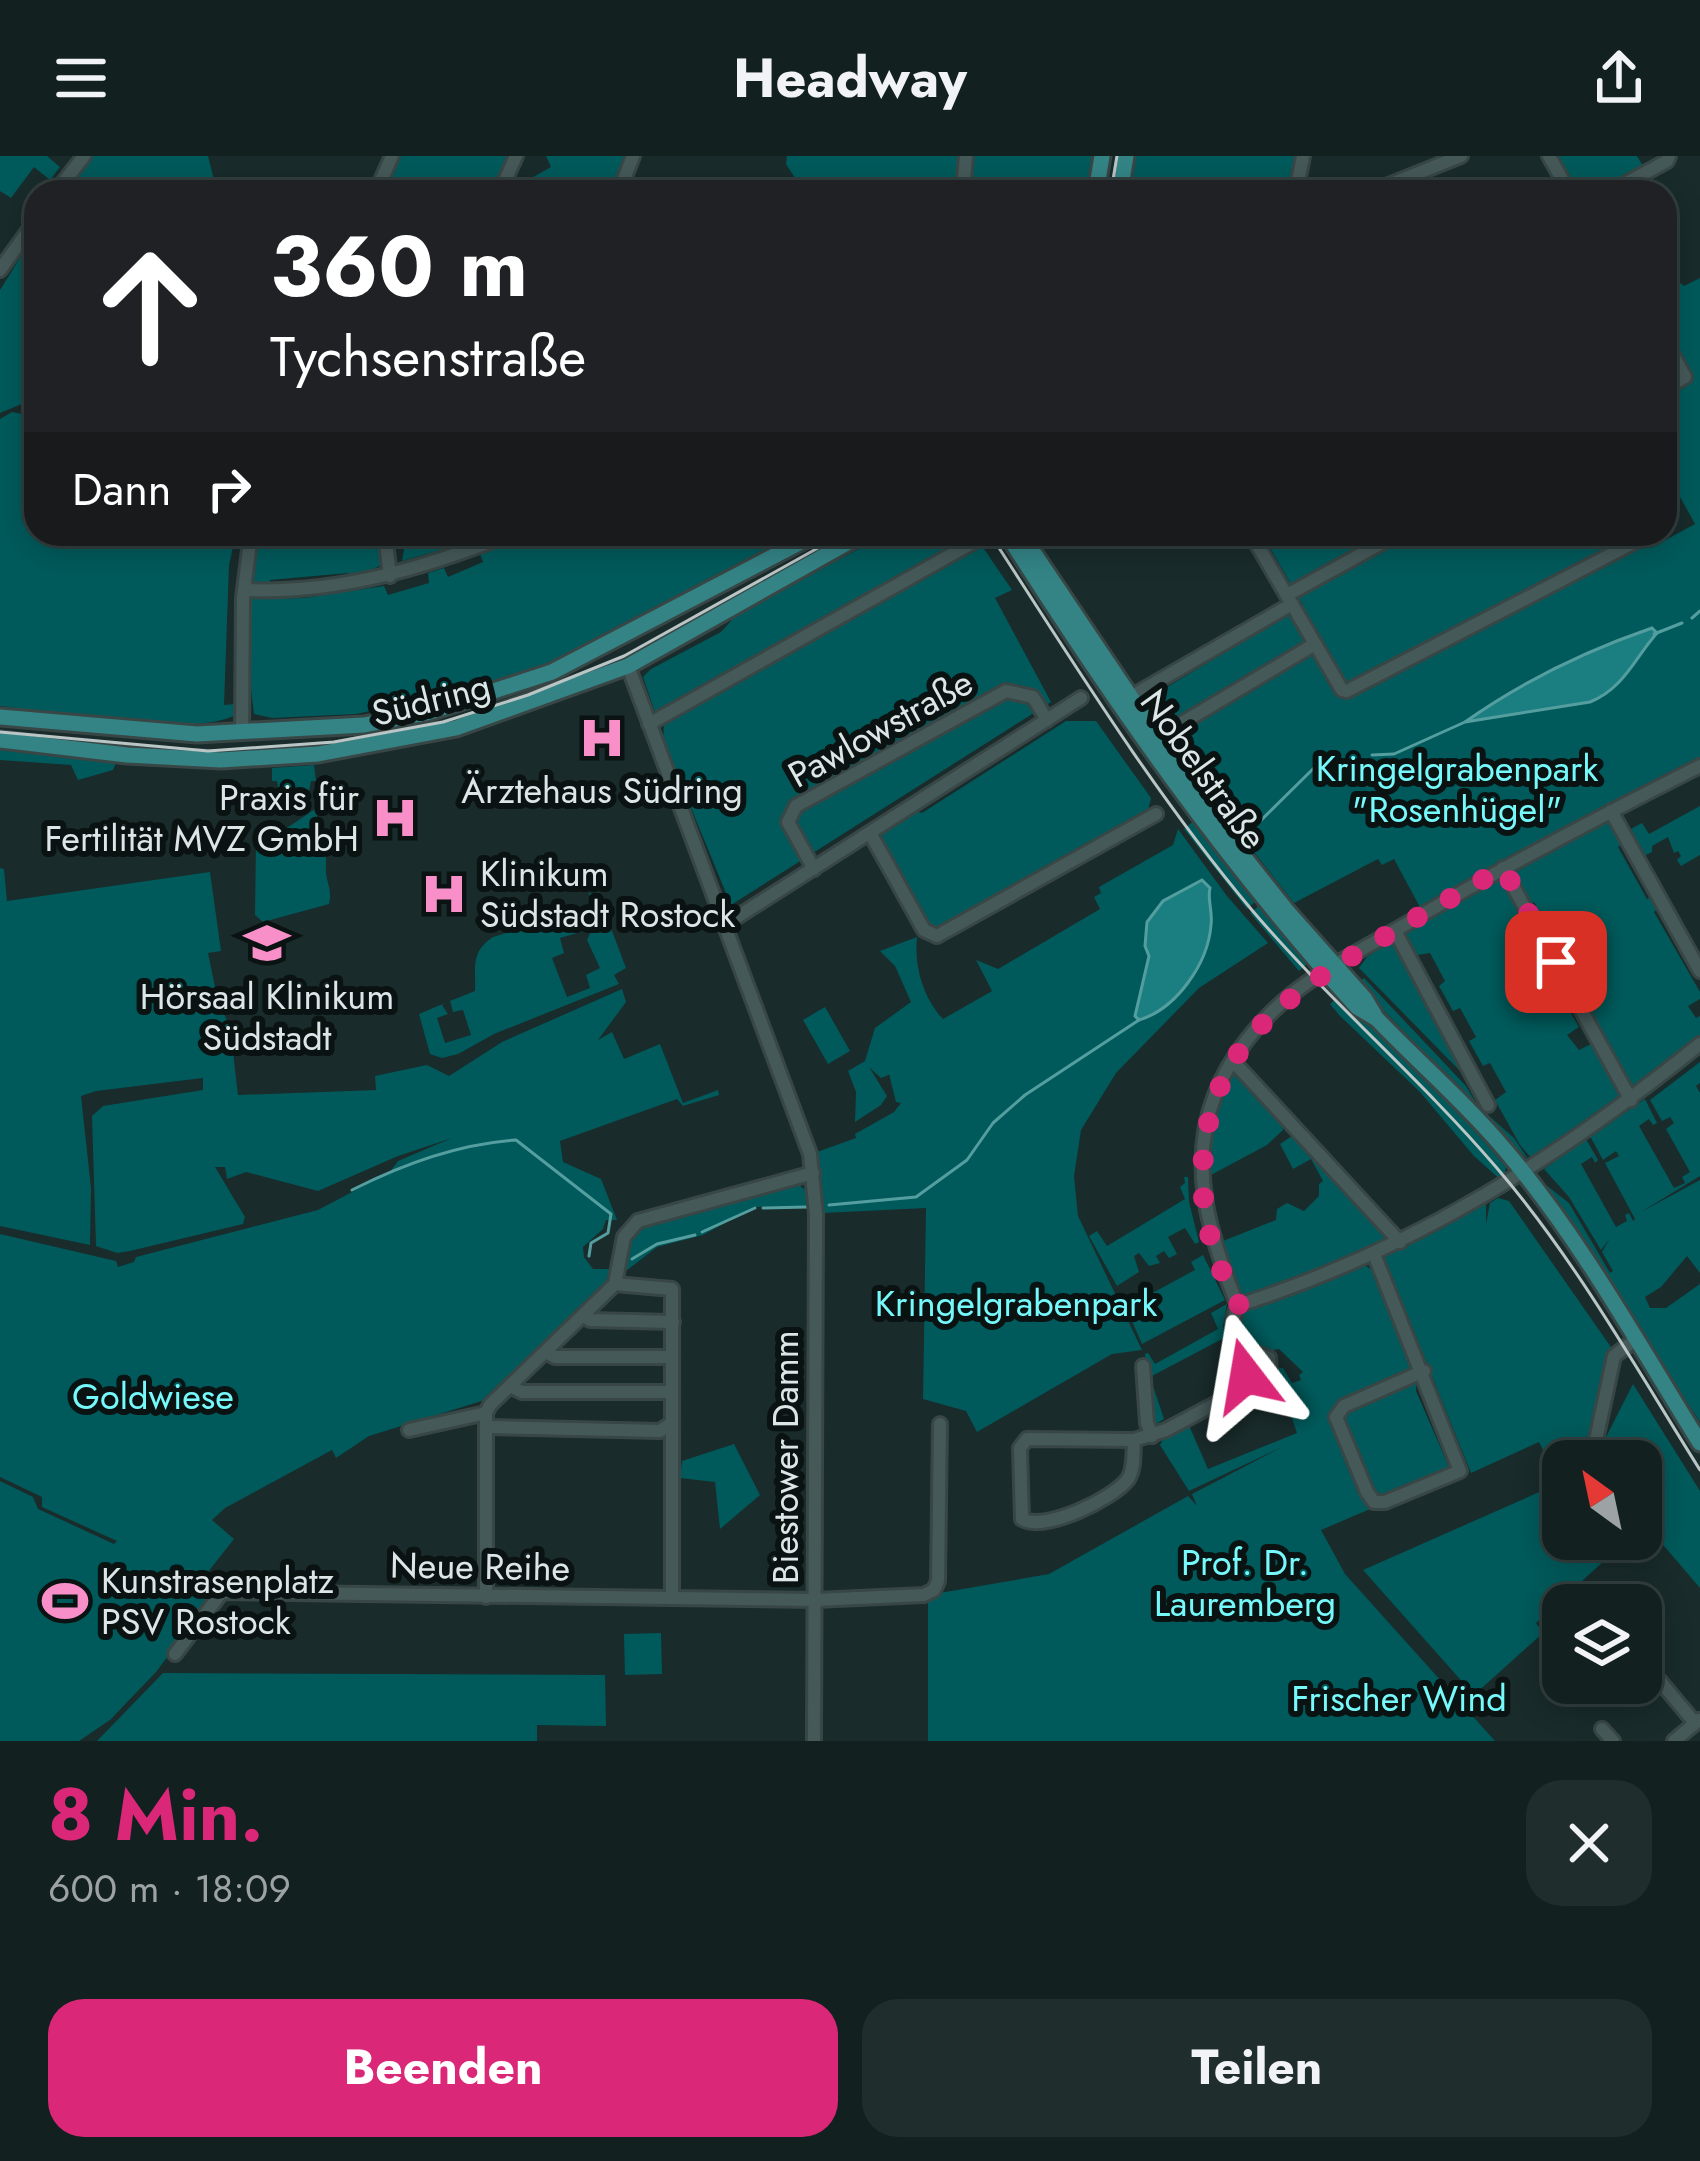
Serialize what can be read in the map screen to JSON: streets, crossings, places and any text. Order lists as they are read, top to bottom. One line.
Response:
{"streets":{"main road":["Südring","Nobelstraße"],"street":["Pawlowstraße","Biestower Damm","Neue Reihe"]},"crossings":[["Südring","Biestower Damm"],["Biestower Damm","Neue Reihe"]],"parks":["Kringelgrabenpark \"Rosenhügel\"","Kringelgrabenpark","Goldwiese","Prof. Dr. Lauremberg","Frischer Wind"],"places":{"hospital":["Ärztehaus Südring","Praxis für Fertilität MVZ GmbH","Klinikum Südstadt Rostock"],"school or university":["Hörsaal Klinikum Südstadt"],"sports":["Kunstrasenplatz PSV Rostock"]},"north":"top left","page":{"header":"Headway","turn":["360 m","Tychsenstraße"],"then":"Dann","heading":["8 Min.","600 m · 18:09"],"buttons":["Beenden","Teilen"]}}
